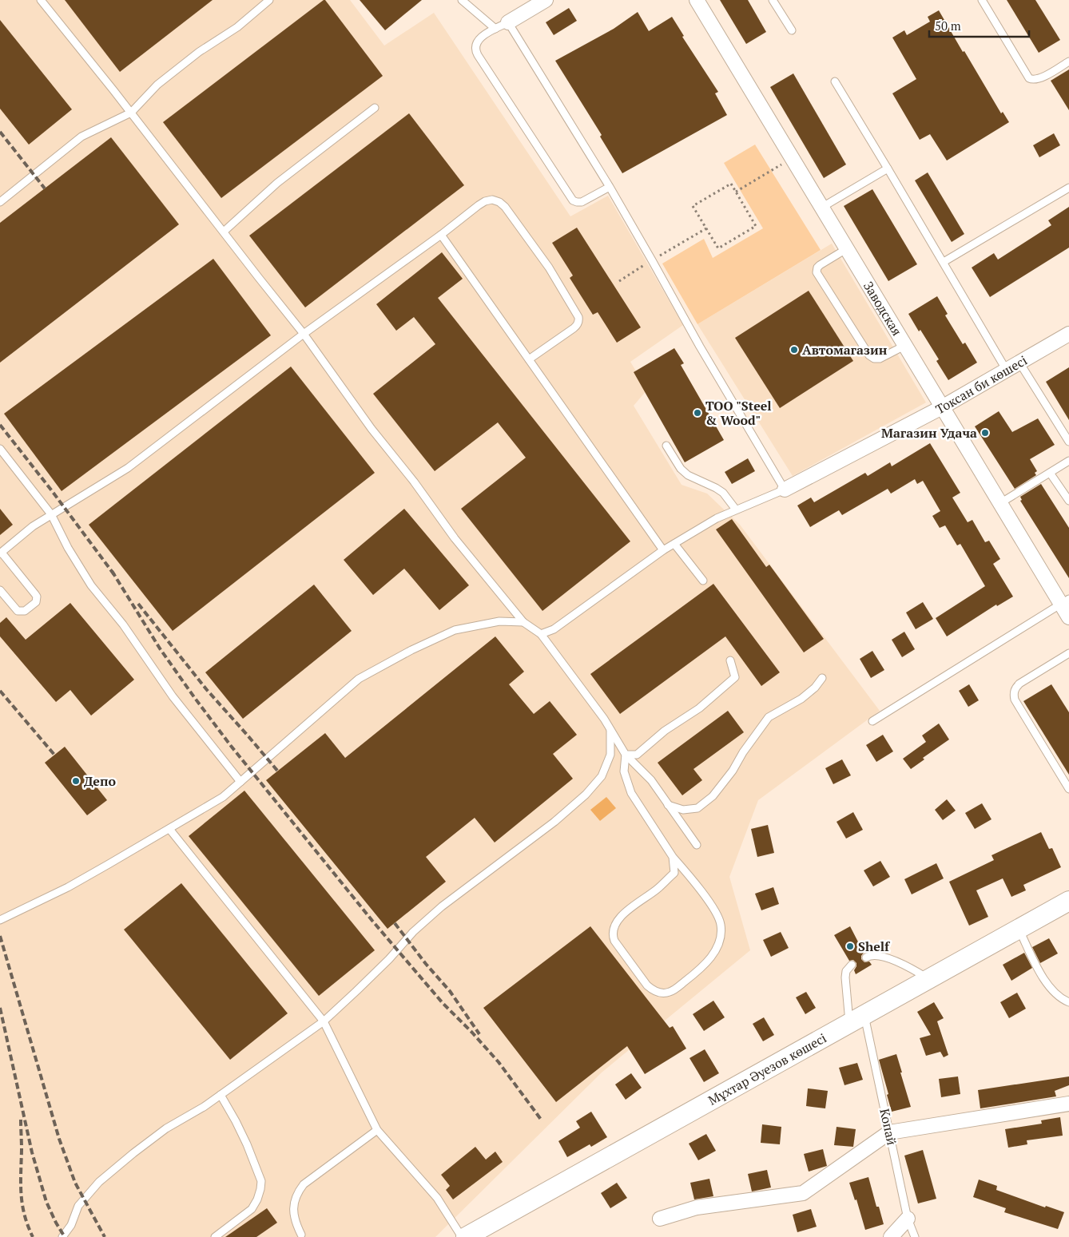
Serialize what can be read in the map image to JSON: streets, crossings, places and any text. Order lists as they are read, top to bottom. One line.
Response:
{"streets":{"street":["Заводская","Токсан би көшесі","Мұхтар Әуезов көшесі"],"lane":["Копай"]},"crossings":[["Заводская","Токсан би көшесі"],["Мұхтар Әуезов көшесі","Копай"]],"places":["Автомагазин","TOO \"Steel & Wood\"","Магазин Удача","Депо","Shelf"],"scale_bar":"50 m"}
